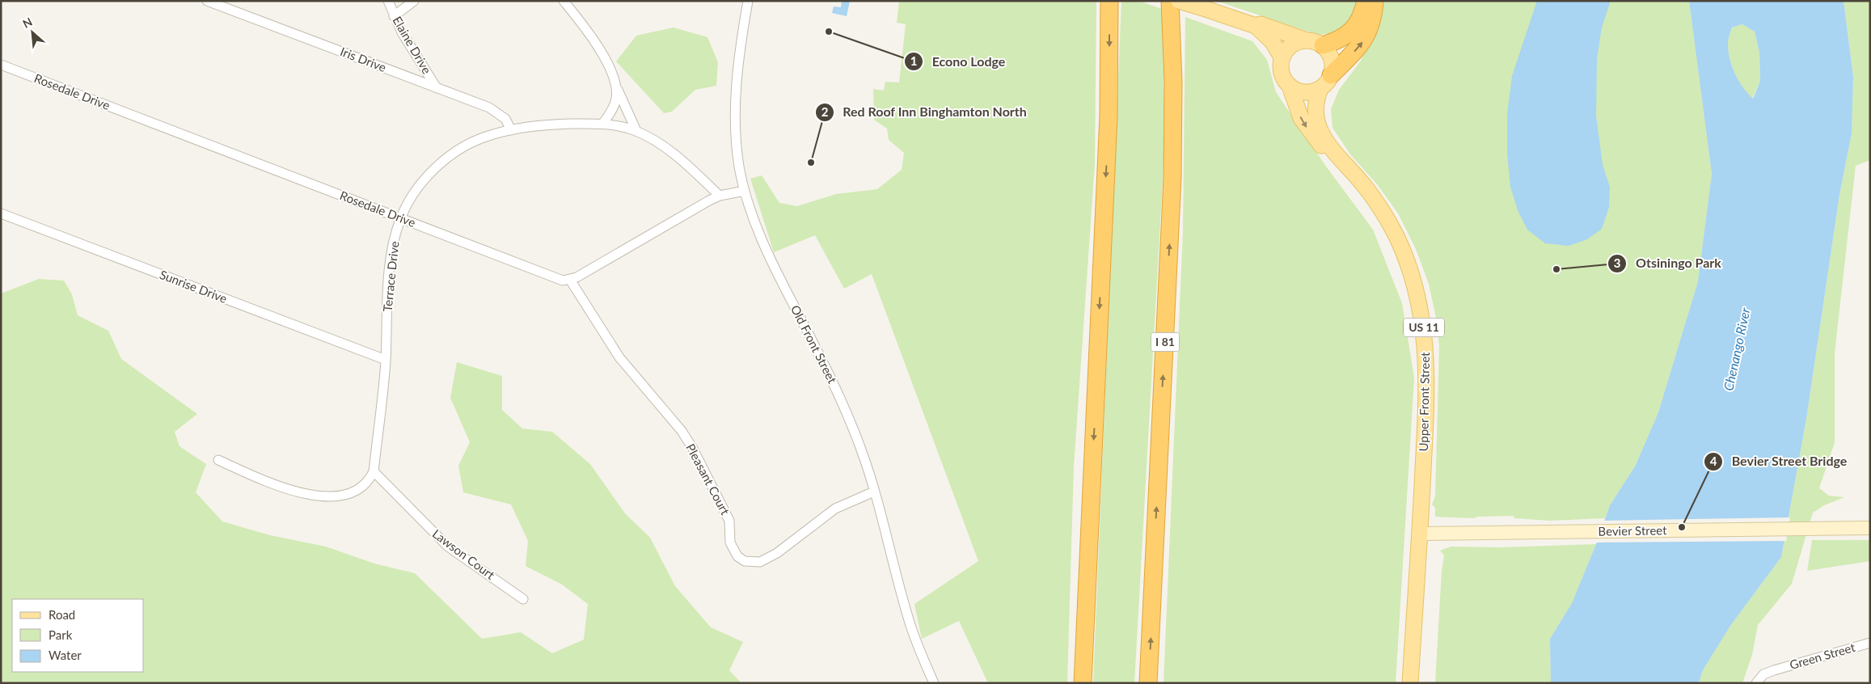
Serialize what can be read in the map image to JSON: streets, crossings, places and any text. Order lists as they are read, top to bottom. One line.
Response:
{"streets":{"highway":["I 81"],"main road":["US 11","Upper Front Street","Bevier Street"],"street":["Elaine Drive","Iris Drive","Rosedale Drive","Terrace Drive","Sunrise Drive","Old Front Street","Pleasant Court","Lawson Court","Green Street"]},"crossings":[["Elaine Drive","Iris Drive"],["Iris Drive","Terrace Drive"],["Rosedale Drive","Terrace Drive"],["Rosedale Drive","Pleasant Court"],["Terrace Drive","Sunrise Drive"],["Terrace Drive","Lawson Court"],["Old Front Street","Pleasant Court"],["Upper Front Street","Bevier Street"]],"water":["Chenango River"],"places":["Econo Lodge","Red Roof Inn Binghamton North","Otsiningo Park","Bevier Street Bridge"],"legend":["Road","Park","Water"],"north":"top left"}
